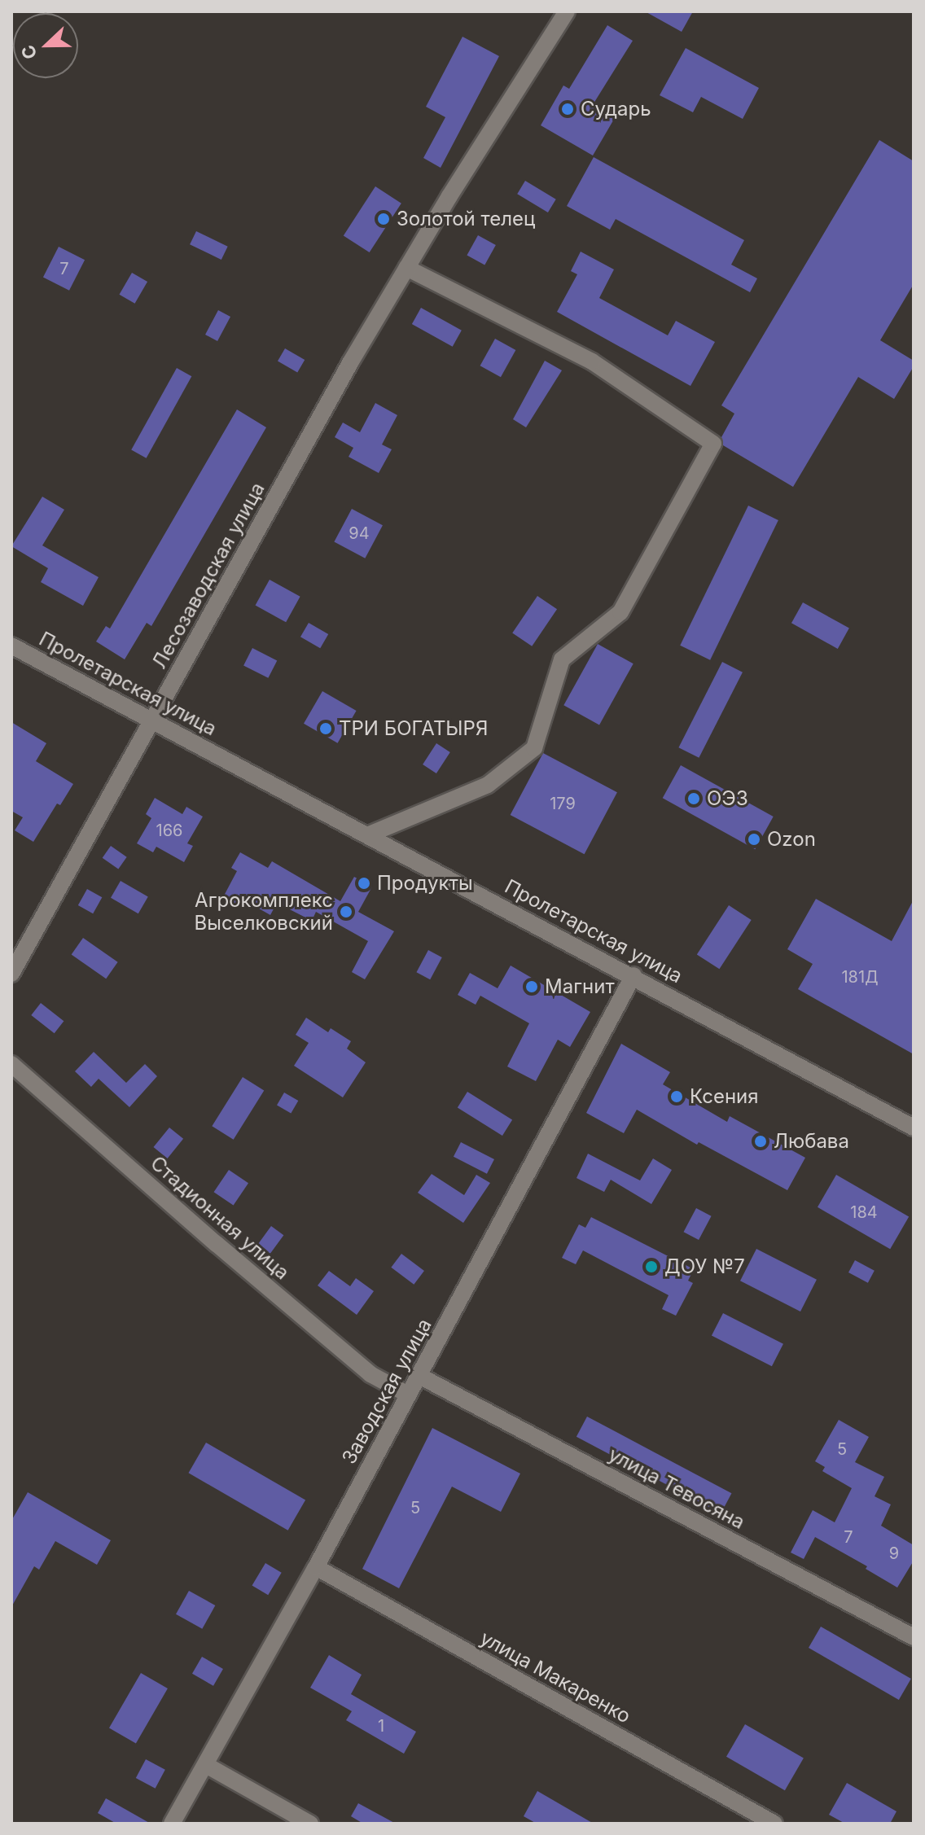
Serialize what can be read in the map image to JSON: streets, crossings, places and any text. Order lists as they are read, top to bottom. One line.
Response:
{"streets":{"street":["Лесозаводская улица","Пролетарская улица","Стадионная улица","Заводская улица","улица Тевосяна","улица Макаренко"]},"crossings":[["Лесозаводская улица","Пролетарская улица"],["Пролетарская улица","Заводская улица"],["Стадионная улица","Заводская улица"],["Заводская улица","улица Тевосяна"],["Заводская улица","улица Макаренко"]],"places":["Сударь","Золотой телец","ТРИ БОГАТЫРЯ","ОЭЗ","Ozon","Продукты","Агрокомплекс Выселковский","Магнит","Ксения","Любава","ДОУ №7"],"house_numbers":["7","94","179","166","181Д","184","5","5","7","9","1"],"north":"left"}
